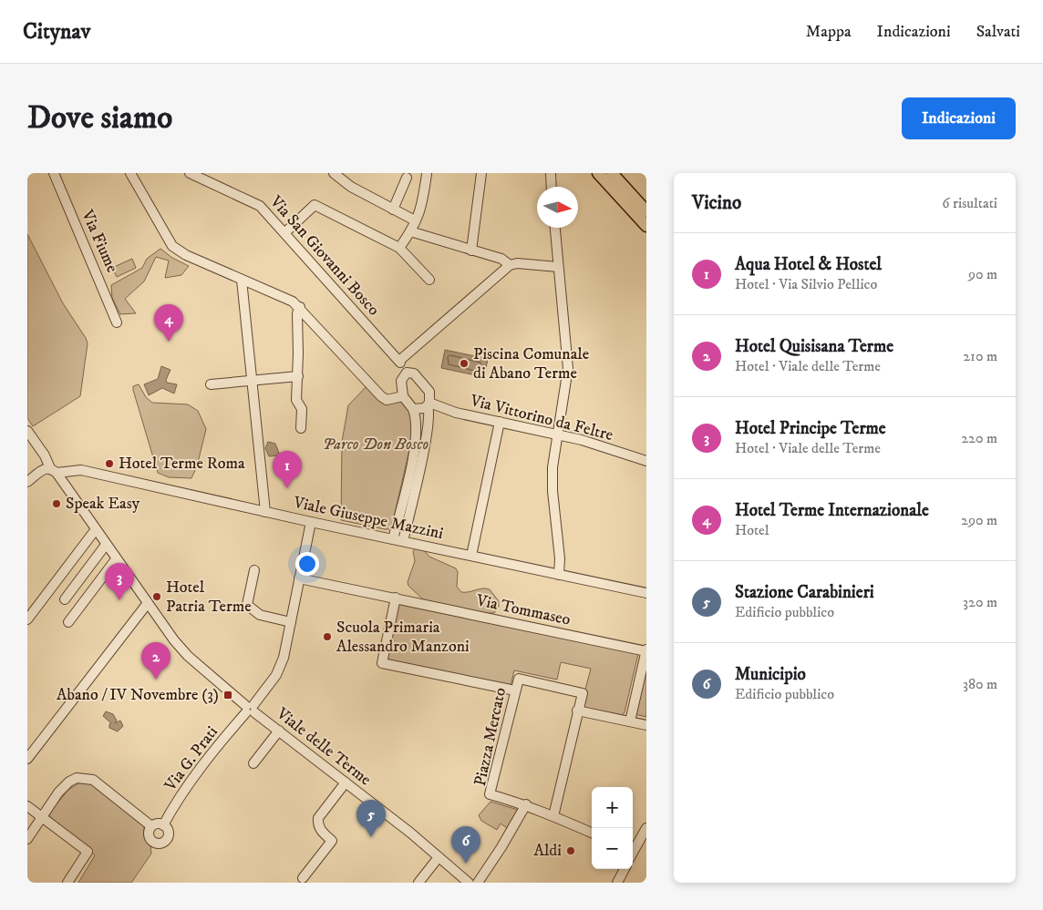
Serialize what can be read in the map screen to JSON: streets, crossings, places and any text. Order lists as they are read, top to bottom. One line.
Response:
{"streets":{"street":["Via Fiume","Via San Giovanni Bosco","Via Vittorino da Feltre","Viale Giuseppe Mazzini","Via Tommaseo","Piazza Mercato","Viale delle Terme","Via G. Prati"]},"crossings":[["Via San Giovanni Bosco","Via Vittorino da Feltre"],["Via San Giovanni Bosco","Viale Giuseppe Mazzini"],["Viale Giuseppe Mazzini","Viale delle Terme"],["Viale Giuseppe Mazzini","Via G. Prati"],["Via Tommaseo","Via G. Prati"],["Viale delle Terme","Via G. Prati"]],"parks":["Parco Don Bosco"],"places":{"other":["Piscina Comunale di Abano Terme","Hotel Terme Roma","Speak Easy","Hotel Patria Terme","Scuola Primaria Alessandro Manzoni","Aldi"],"transit":["Abano / IV Novembre (3)"]},"north":"right","page":{"header":"Citynav","nav":["Mappa","Indicazioni","Salvati"],"buttons":"Indicazioni","title":"Dove siamo","heading":["Vicino","6 risultati"],"list":[{"mark":"1","name":"Aqua Hotel & Hostel","note":"Hotel · Via Silvio Pellico","value":"90 m"},{"mark":"2","name":"Hotel Quisisana Terme","note":"Hotel · Viale delle Terme","value":"210 m"},{"mark":"3","name":"Hotel Principe Terme","note":"Hotel · Viale delle Terme","value":"220 m"},{"mark":"4","name":"Hotel Terme Internazionale","note":"Hotel","value":"290 m"},{"mark":"5","name":"Stazione Carabinieri","note":"Edificio pubblico","value":"320 m"},{"mark":"6","name":"Municipio","note":"Edificio pubblico","value":"380 m"}],"pins":["4","1","3","2","5","6"],"map_buttons":["+","−"]}}
